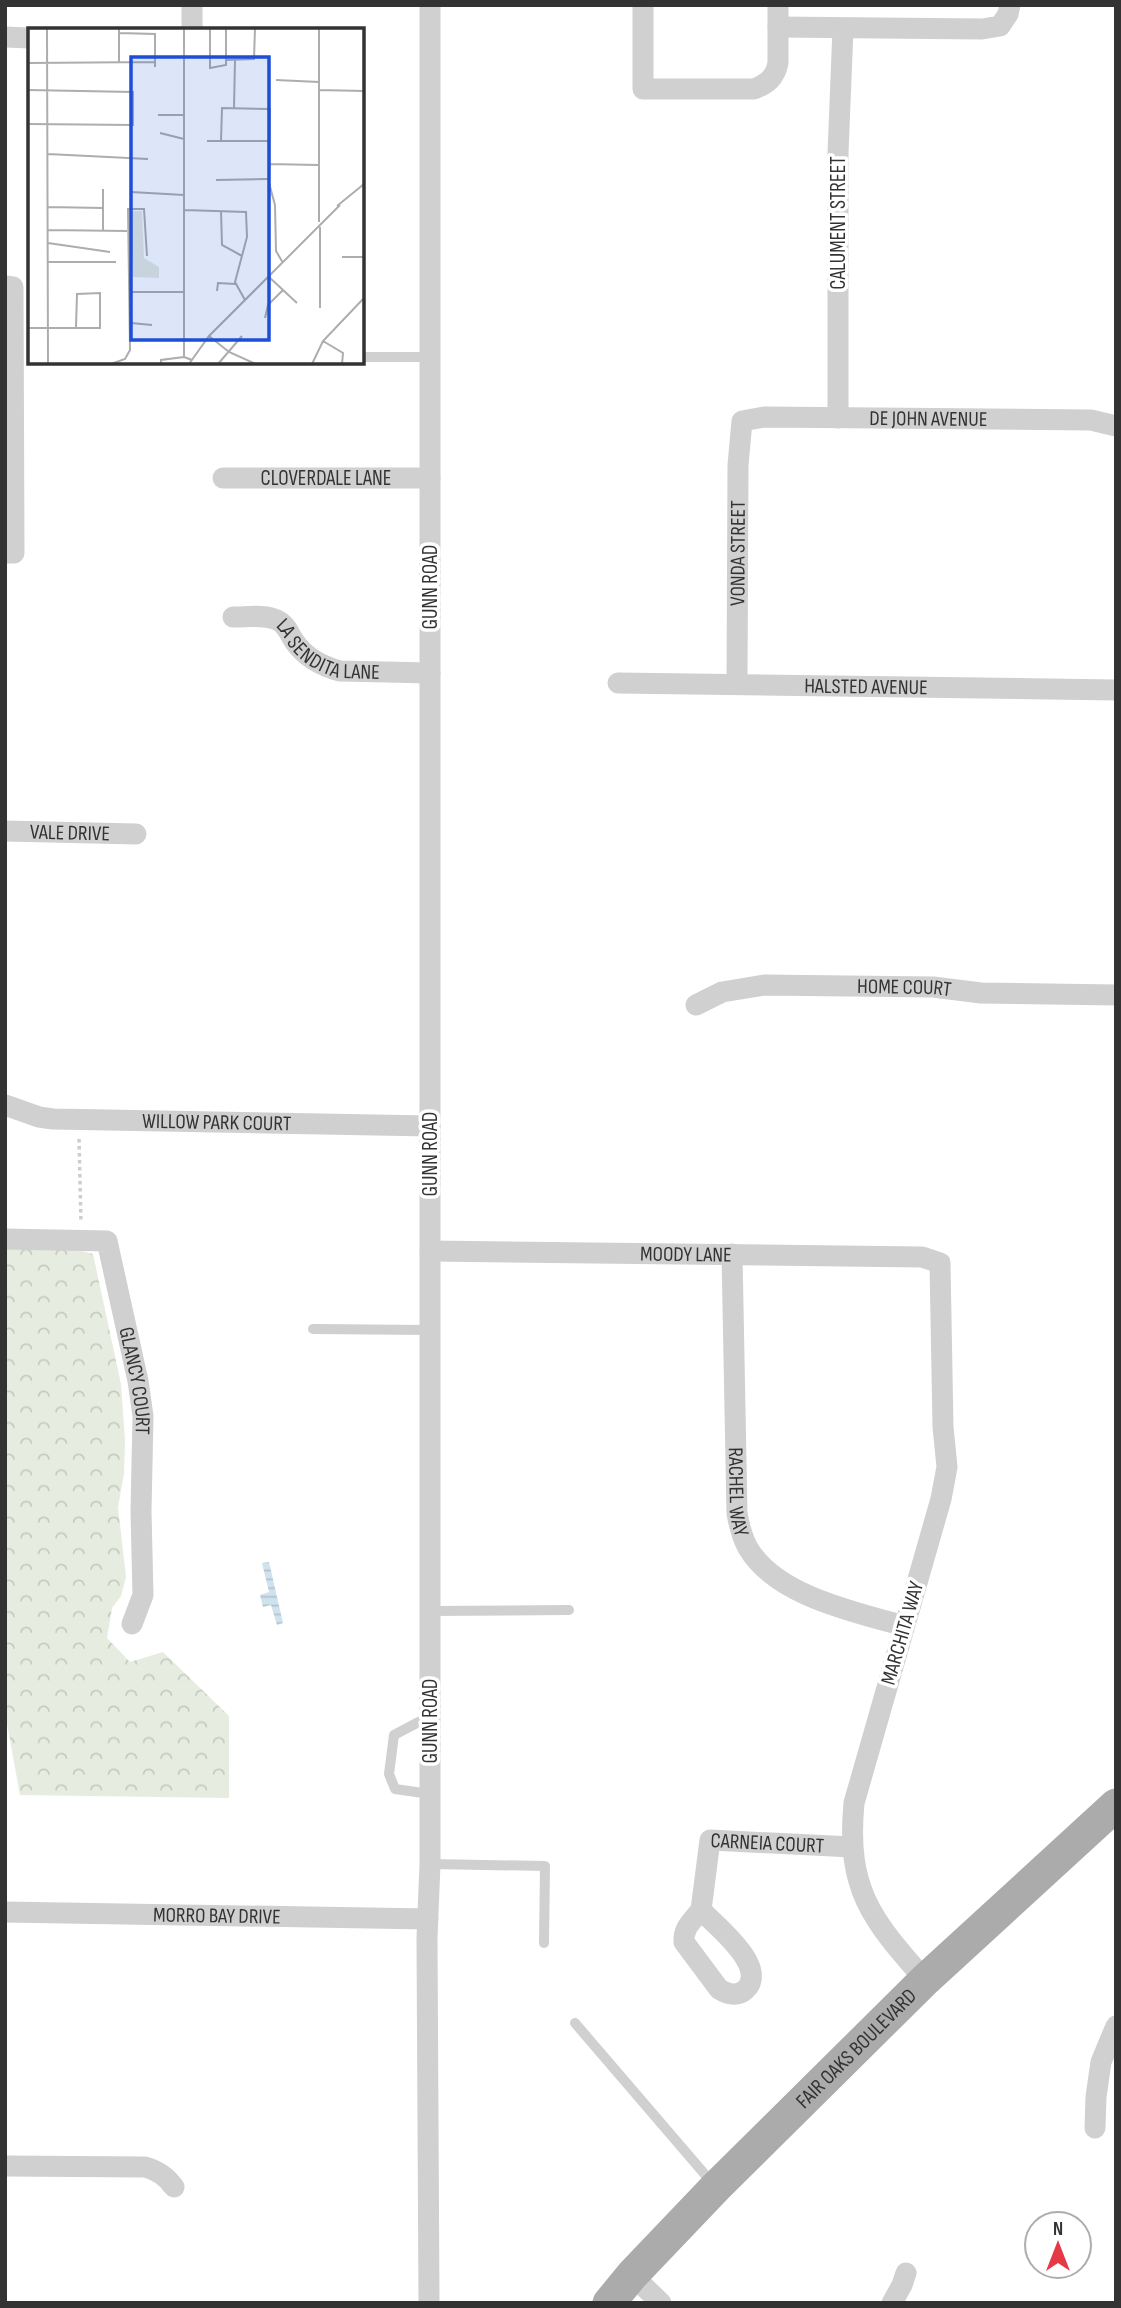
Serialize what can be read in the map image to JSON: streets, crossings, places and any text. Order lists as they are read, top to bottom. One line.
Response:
{"streets":{"main road":["FAIR OAKS BOULEVARD"],"street":["CALUMENT STREET","DE JOHN AVENUE","CLOVERDALE LANE","VONDA STREET","GUNN ROAD","LA SENDITA LANE","HALSTED AVENUE","VALE DRIVE","HOME COURT","WILLOW PARK COURT","MOODY LANE","GLANCY COURT","RACHEL WAY","MARCHITA WAY","CARNEIA COURT","MORRO BAY DRIVE"]},"crossings":[["CALUMENT STREET","DE JOHN AVENUE"],["DE JOHN AVENUE","VONDA STREET"],["CLOVERDALE LANE","GUNN ROAD"],["VONDA STREET","HALSTED AVENUE"],["GUNN ROAD","LA SENDITA LANE"],["GUNN ROAD","WILLOW PARK COURT"],["GUNN ROAD","MOODY LANE"],["GUNN ROAD","MORRO BAY DRIVE"],["MOODY LANE","RACHEL WAY"],["MOODY LANE","MARCHITA WAY"],["RACHEL WAY","MARCHITA WAY"],["MARCHITA WAY","CARNEIA COURT"],["MARCHITA WAY","FAIR OAKS BOULEVARD"]],"north":"top"}
